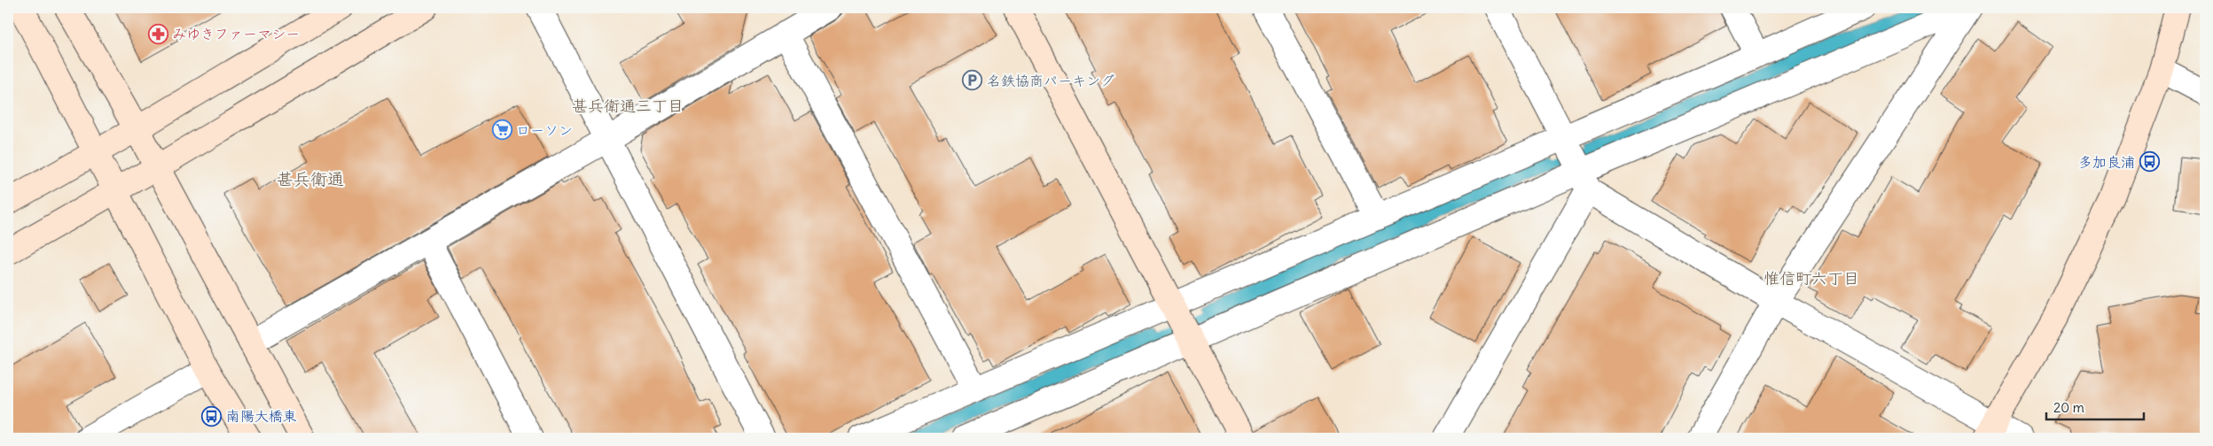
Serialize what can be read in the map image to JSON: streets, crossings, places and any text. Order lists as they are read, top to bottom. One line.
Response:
{"districts":["甚兵衛通三丁目","甚兵衛通","惟信町六丁目"],"places":{"pharmacy":["みゆきファーマシー"],"parking":["名鉄協商パーキング"],"supermarket":["ローソン"],"bus stop":["多加良浦","南陽大橋東"]},"scale_bar":"20 m"}
